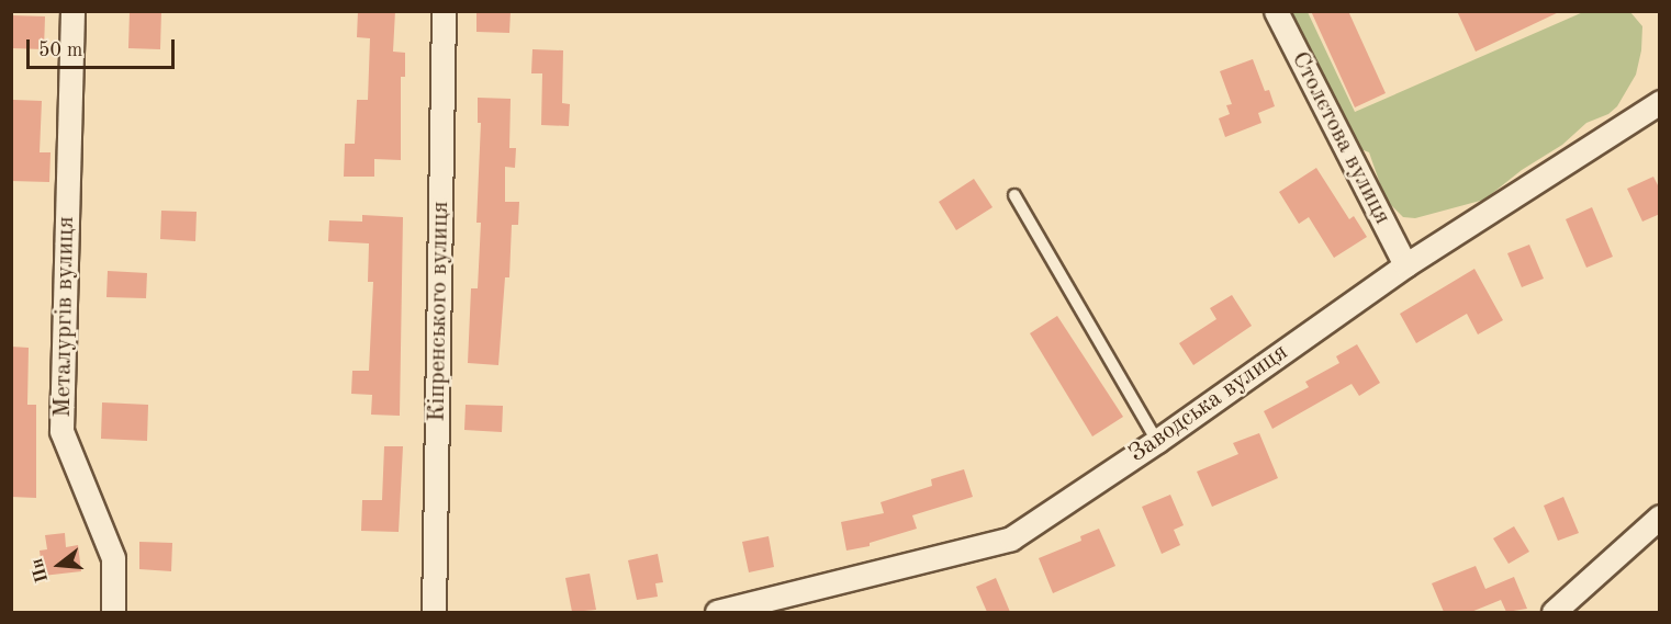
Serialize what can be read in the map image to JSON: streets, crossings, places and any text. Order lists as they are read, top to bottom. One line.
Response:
{"streets":{"street":["Столєтова вулиця","Кіпренського вулиця","Металургів вулиця","Заводська вулиця"]},"crossings":[["Столєтова вулиця","Заводська вулиця"]],"scale_bar":"50 m","north":"left"}
